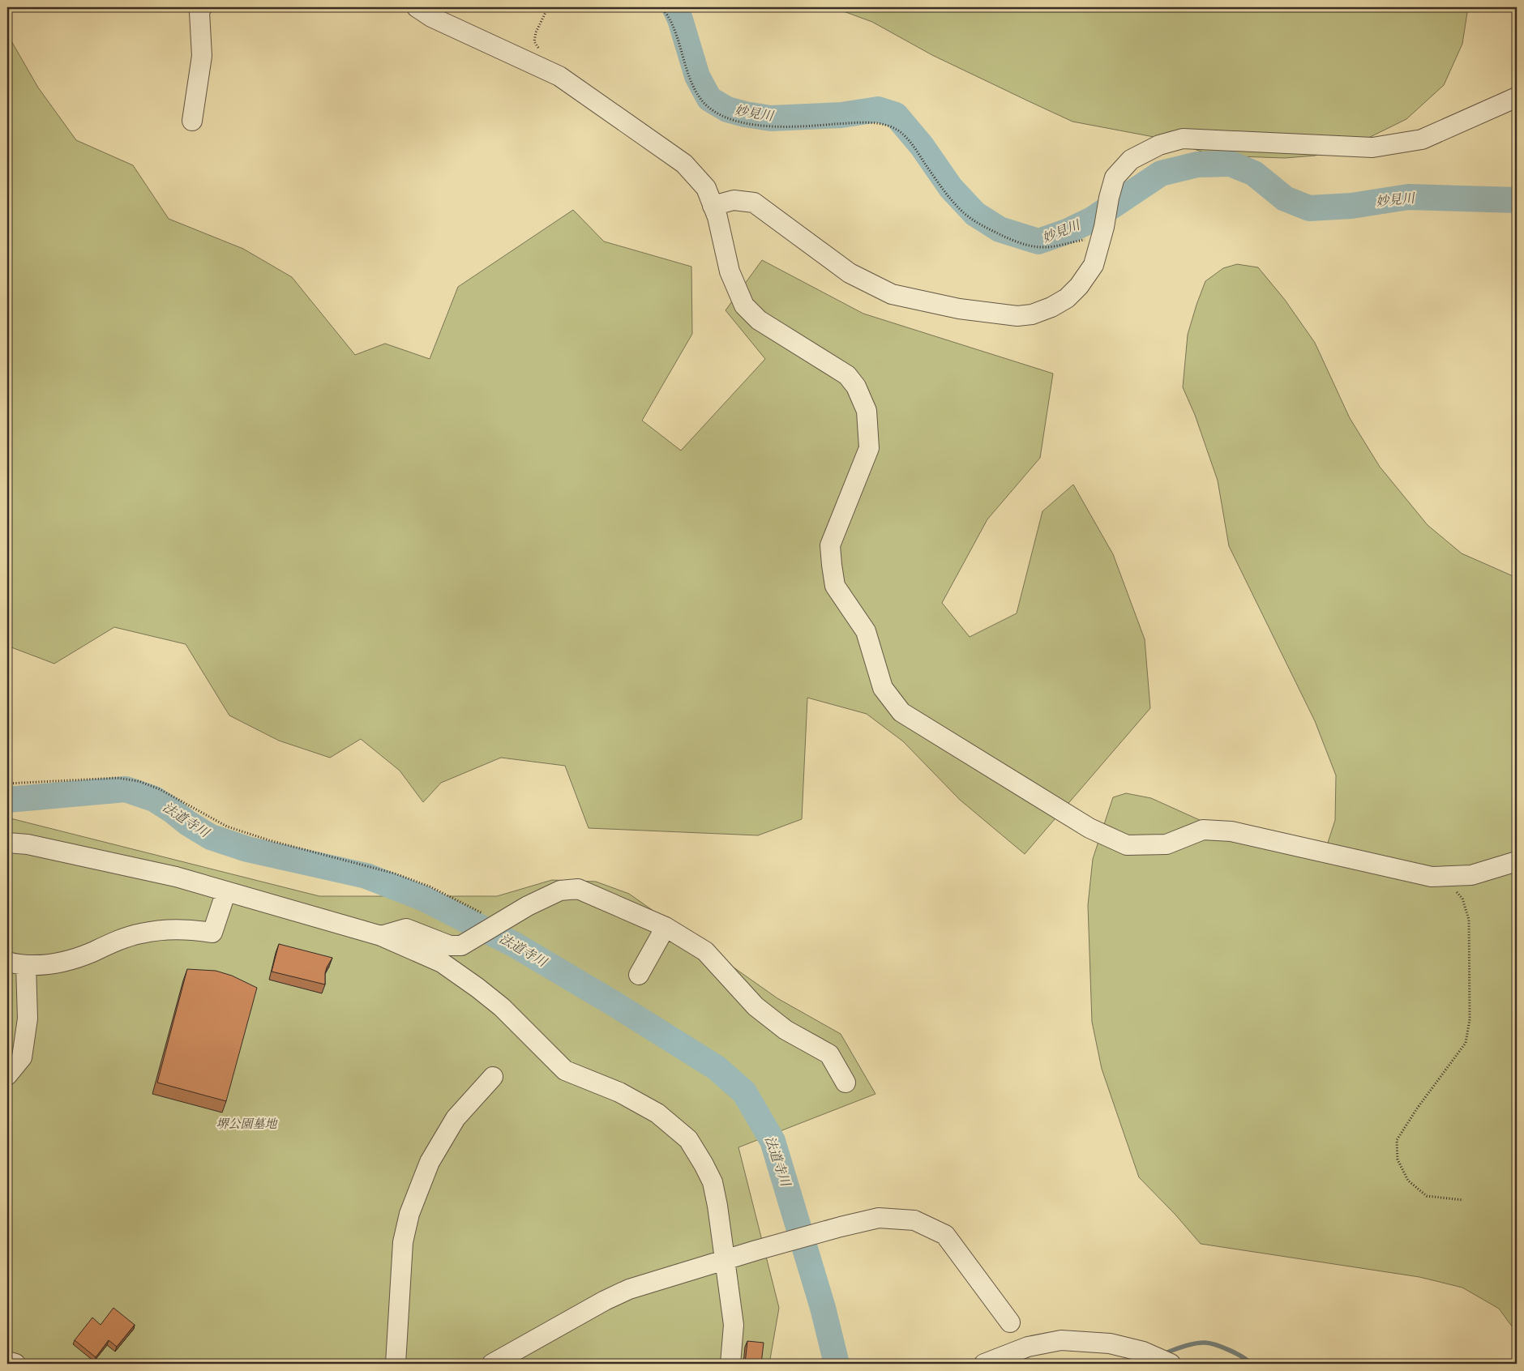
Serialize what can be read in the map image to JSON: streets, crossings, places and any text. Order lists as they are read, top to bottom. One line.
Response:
{"water":["妙見川","法道寺川"],"parks":["堺公園墓地"]}
